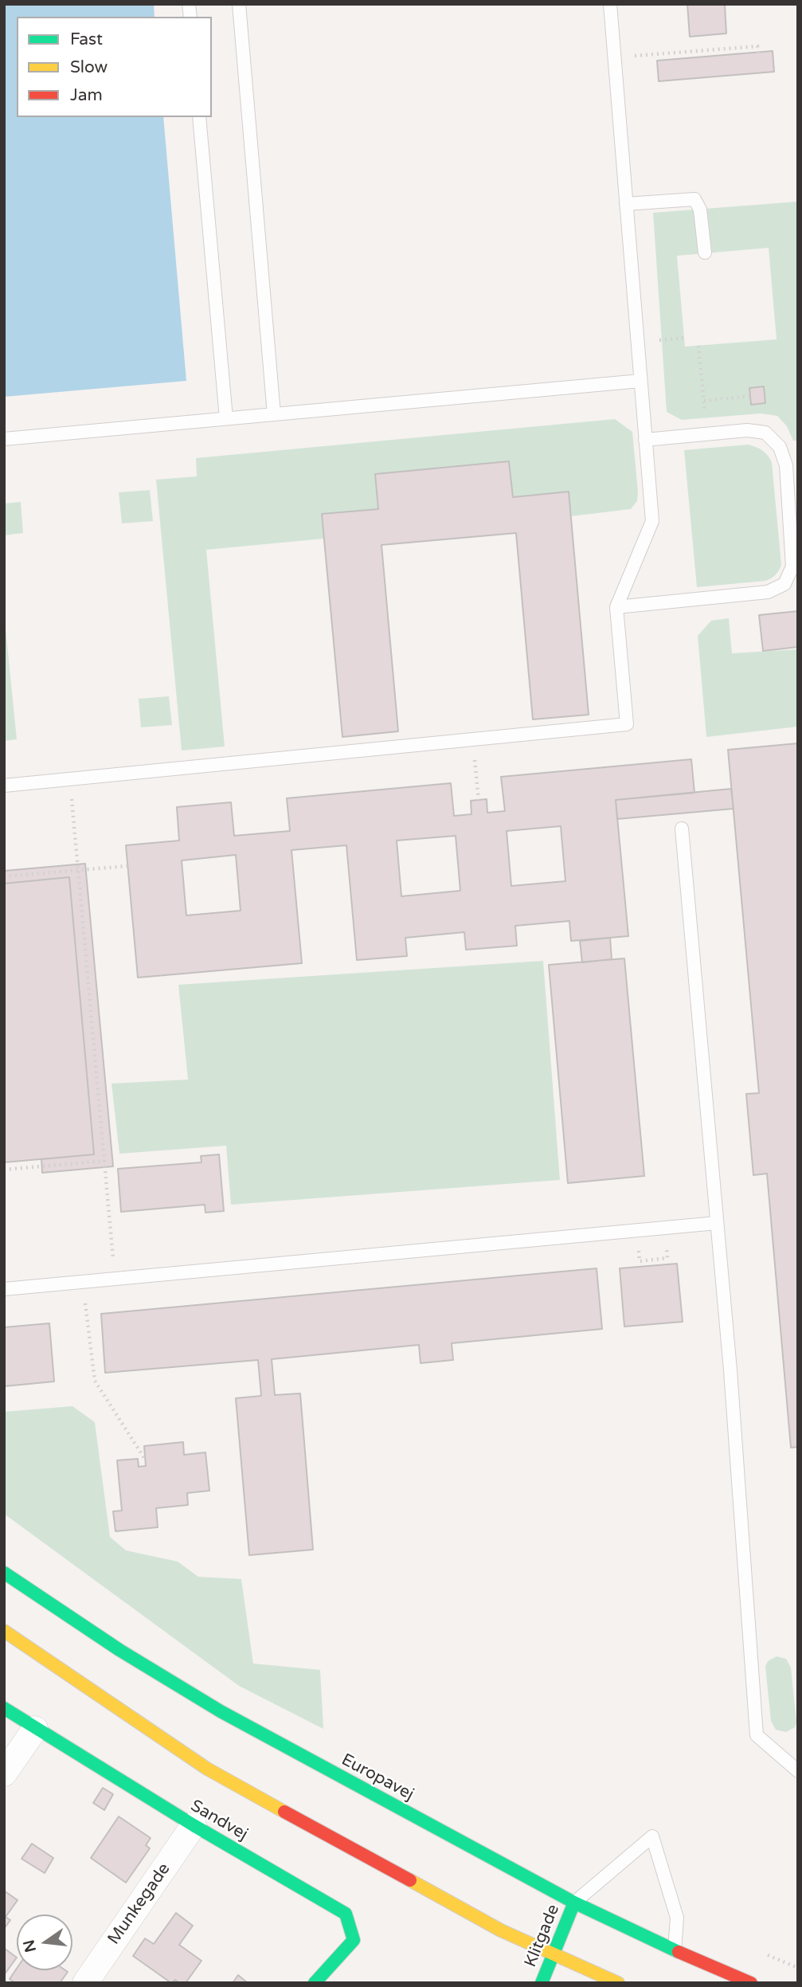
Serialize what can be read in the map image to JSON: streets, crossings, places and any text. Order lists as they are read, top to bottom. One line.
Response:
{"streets":{"main road":["Europavej","Sandvej","Klitgade"],"street":["Munkegade"]},"crossings":[["Europavej","Klitgade"],["Sandvej","Munkegade"]],"legend":["Fast","Slow","Jam"],"north":"left"}
